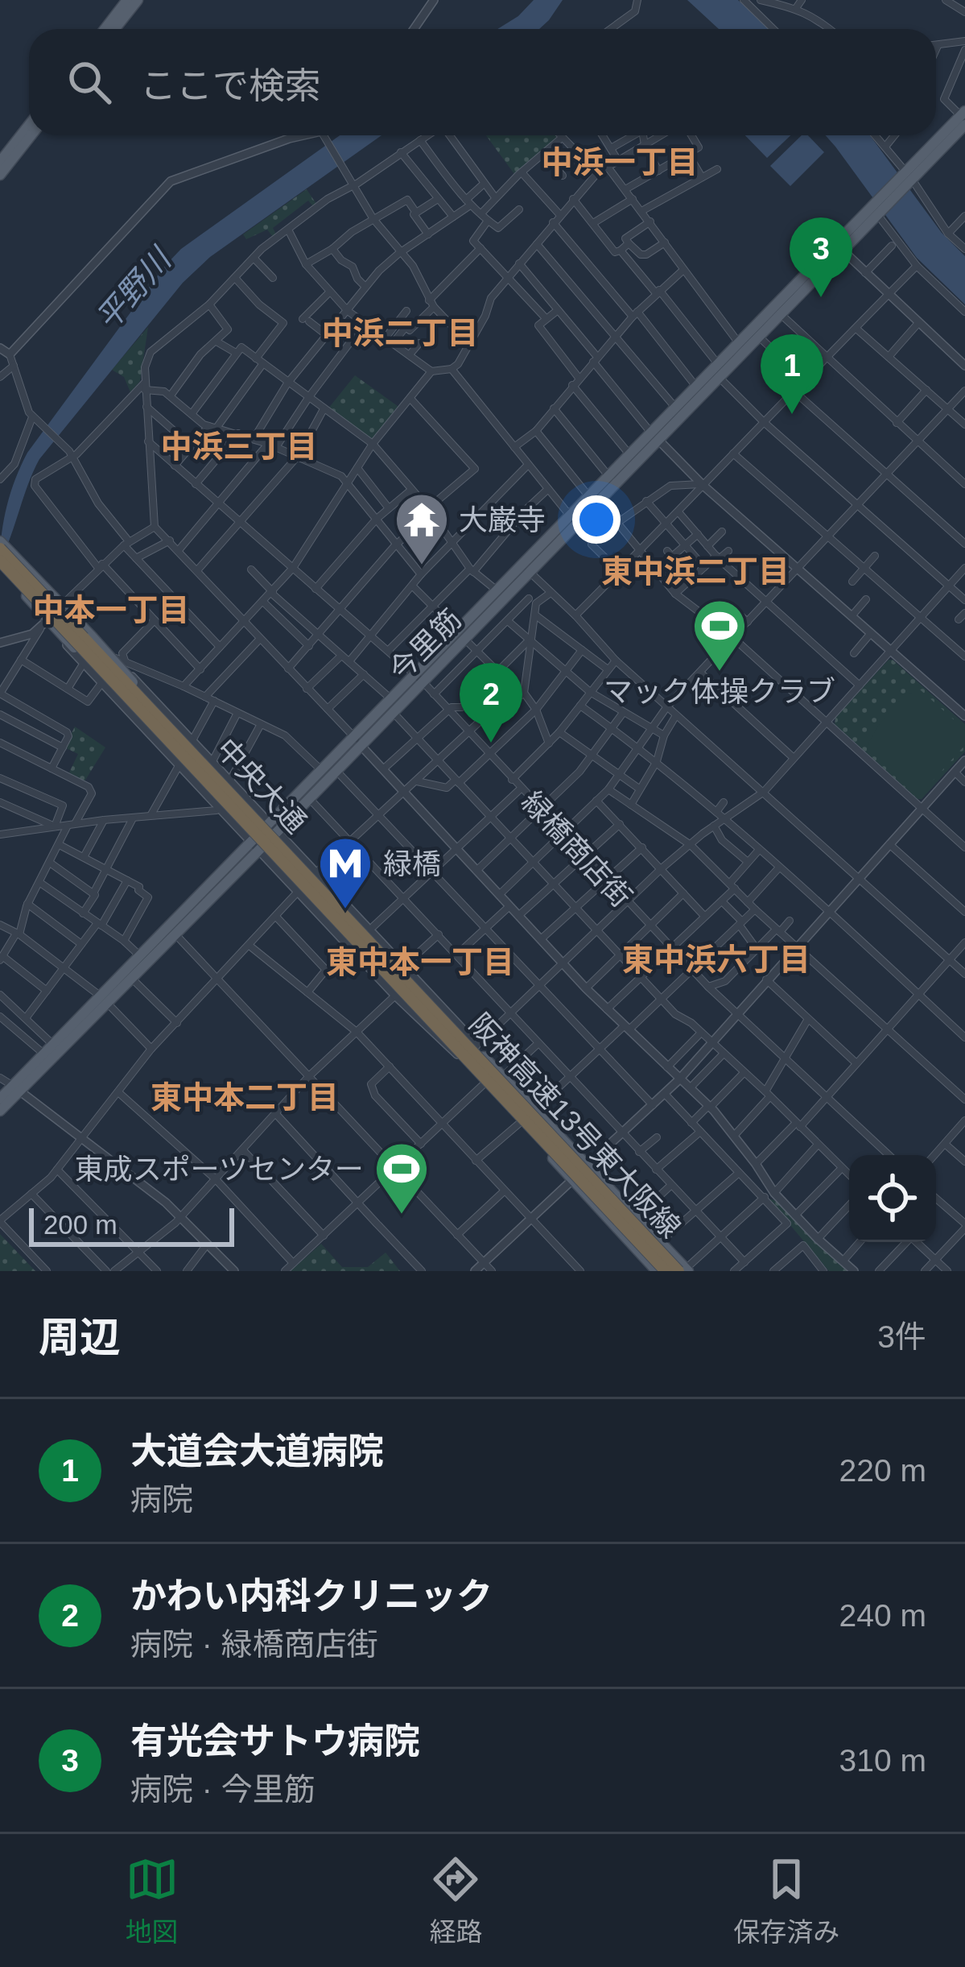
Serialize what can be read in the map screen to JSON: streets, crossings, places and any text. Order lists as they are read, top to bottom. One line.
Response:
{"streets":{"highway":["阪神高速13号東大阪線"],"main road":["今里筋","中央大通"],"street":["緑橋商店街"]},"crossings":[["今里筋","緑橋商店街"],["中央大通","阪神高速13号東大阪線"]],"districts":["中浜一丁目","中浜二丁目","中浜三丁目","東中浜二丁目","中本一丁目","東中浜六丁目","東中本一丁目","東中本二丁目"],"water":["平野川"],"places":{"temple":["大巌寺"],"sports":["マック体操クラブ","東成スポーツセンター"],"metro station":["緑橋"]},"scale_bar":"200 m","page":{"search":"ここで検索","pins":["3","1","2"],"scale":"200 m","heading":["周辺","3件"],"list":[{"mark":"1","name":"大道会大道病院","note":"病院","value":"220 m"},{"mark":"2","name":"かわい内科クリニック","note":"病院 · 緑橋商店街","value":"240 m"},{"mark":"3","name":"有光会サトウ病院","note":"病院 · 今里筋","value":"310 m"}],"nav":["地図","経路","保存済み"]}}
